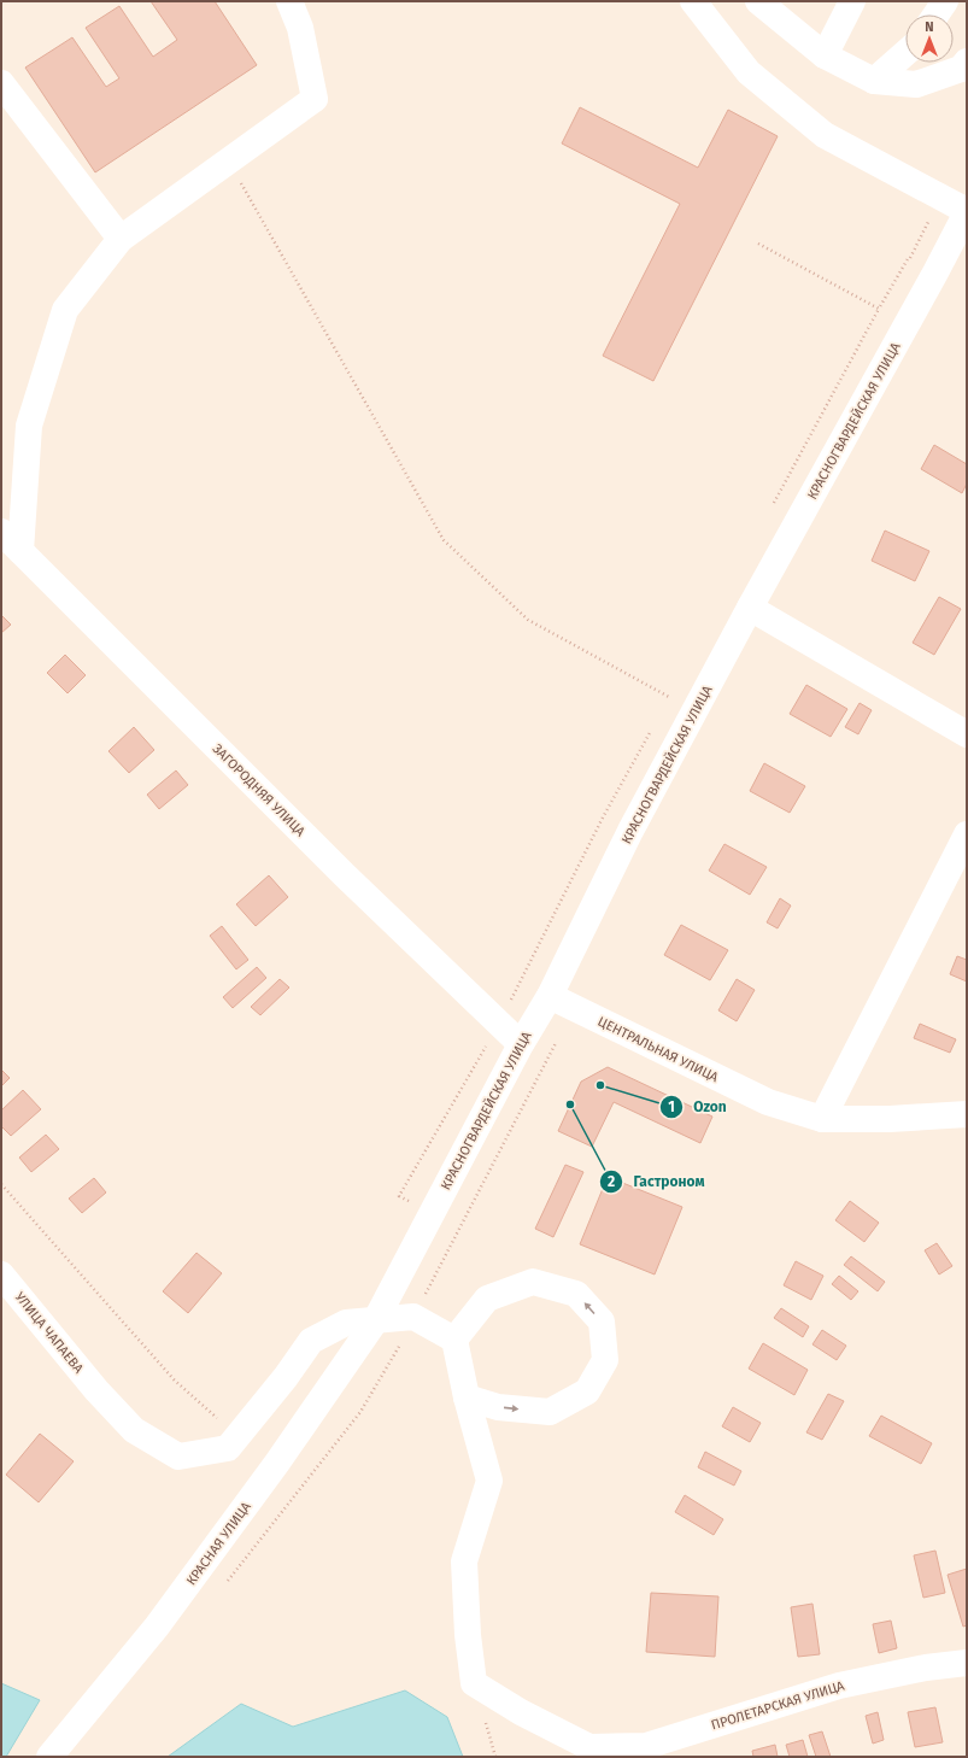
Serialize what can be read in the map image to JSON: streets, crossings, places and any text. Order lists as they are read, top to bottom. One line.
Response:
{"streets":{"street":["КРАСНОГВАРДЕЙСКАЯ УЛИЦА","ЗАГОРОДНЯЯ УЛИЦА","ЦЕНТРАЛЬНАЯ УЛИЦА","УЛИЦА ЧАПАЕВА","КРАСНАЯ УЛИЦА","ПРОЛЕТАРСКАЯ УЛИЦА"]},"crossings":[["КРАСНОГВАРДЕЙСКАЯ УЛИЦА","ЗАГОРОДНЯЯ УЛИЦА"],["КРАСНОГВАРДЕЙСКАЯ УЛИЦА","ЦЕНТРАЛЬНАЯ УЛИЦА"],["КРАСНОГВАРДЕЙСКАЯ УЛИЦА","УЛИЦА ЧАПАЕВА"],["КРАСНОГВАРДЕЙСКАЯ УЛИЦА","КРАСНАЯ УЛИЦА"],["УЛИЦА ЧАПАЕВА","КРАСНАЯ УЛИЦА"]],"places":["Ozon","Гастроном"],"north":"top"}
